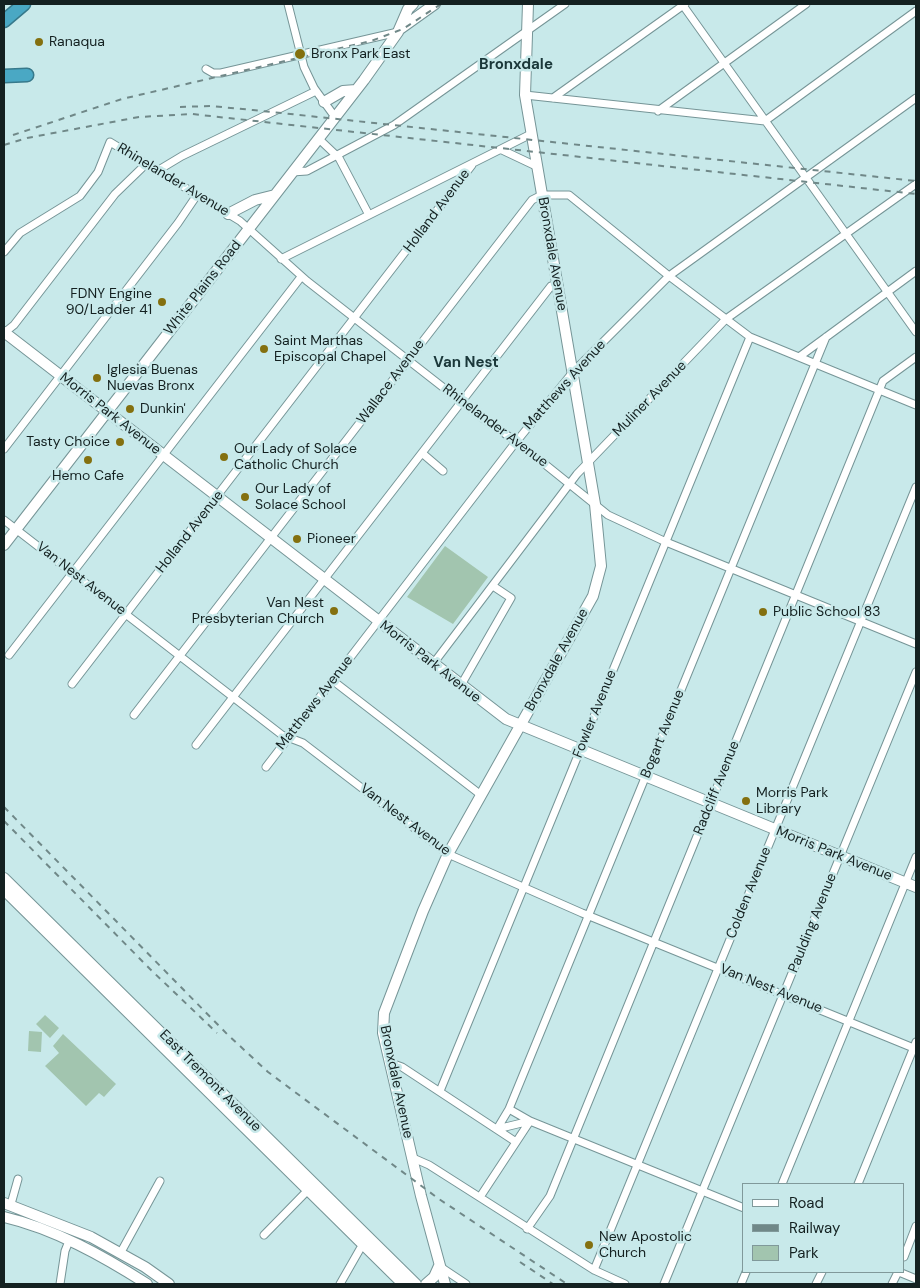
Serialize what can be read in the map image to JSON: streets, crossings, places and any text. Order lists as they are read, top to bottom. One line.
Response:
{"streets":{"main road":["Bronxdale Avenue","White Plains Road","Morris Park Avenue","East Tremont Avenue"],"street":["Rhinelander Avenue","Holland Avenue","Wallace Avenue","Matthews Avenue","Muliner Avenue","Van Nest Avenue","Fowler Avenue","Bogart Avenue","Radcliff Avenue","Colden Avenue","Paulding Avenue"]},"crossings":[["Rhinelander Avenue","Holland Avenue"],["Rhinelander Avenue","Bronxdale Avenue"],["Rhinelander Avenue","White Plains Road"],["Rhinelander Avenue","Wallace Avenue"],["Rhinelander Avenue","Matthews Avenue"],["Rhinelander Avenue","Muliner Avenue"],["Rhinelander Avenue","Fowler Avenue"],["Rhinelander Avenue","Bogart Avenue"],["Rhinelander Avenue","Radcliff Avenue"],["Rhinelander Avenue","Colden Avenue"],["Holland Avenue","Morris Park Avenue"],["Holland Avenue","Van Nest Avenue"],["Bronxdale Avenue","Wallace Avenue"],["Bronxdale Avenue","Matthews Avenue"],["Bronxdale Avenue","Muliner Avenue"],["Bronxdale Avenue","Morris Park Avenue"],["Bronxdale Avenue","Van Nest Avenue"],["White Plains Road","Morris Park Avenue"],["White Plains Road","Van Nest Avenue"],["Wallace Avenue","Morris Park Avenue"],["Wallace Avenue","Van Nest Avenue"],["Matthews Avenue","Morris Park Avenue"],["Matthews Avenue","Van Nest Avenue"],["Muliner Avenue","Morris Park Avenue"],["Morris Park Avenue","Fowler Avenue"],["Morris Park Avenue","Bogart Avenue"],["Morris Park Avenue","Radcliff Avenue"],["Morris Park Avenue","Colden Avenue"],["Morris Park Avenue","Paulding Avenue"],["Van Nest Avenue","Fowler Avenue"],["Van Nest Avenue","Bogart Avenue"],["Van Nest Avenue","Radcliff Avenue"],["Van Nest Avenue","Colden Avenue"],["Van Nest Avenue","Paulding Avenue"]],"districts":["Bronxdale","Van Nest"],"places":["Ranaqua","Bronx Park East","FDNY Engine 90/Ladder 41","Saint Marthas Episcopal Chapel","Iglesia Buenas Nuevas Bronx","Dunkin'","Tasty Choice","Our Lady of Solace Catholic Church","Hemo Cafe","Our Lady of Solace School","Pioneer","Van Nest Presbyterian Church","Public School 83","Morris Park Library","New Apostolic Church"],"legend":["Road","Railway","Park"]}
